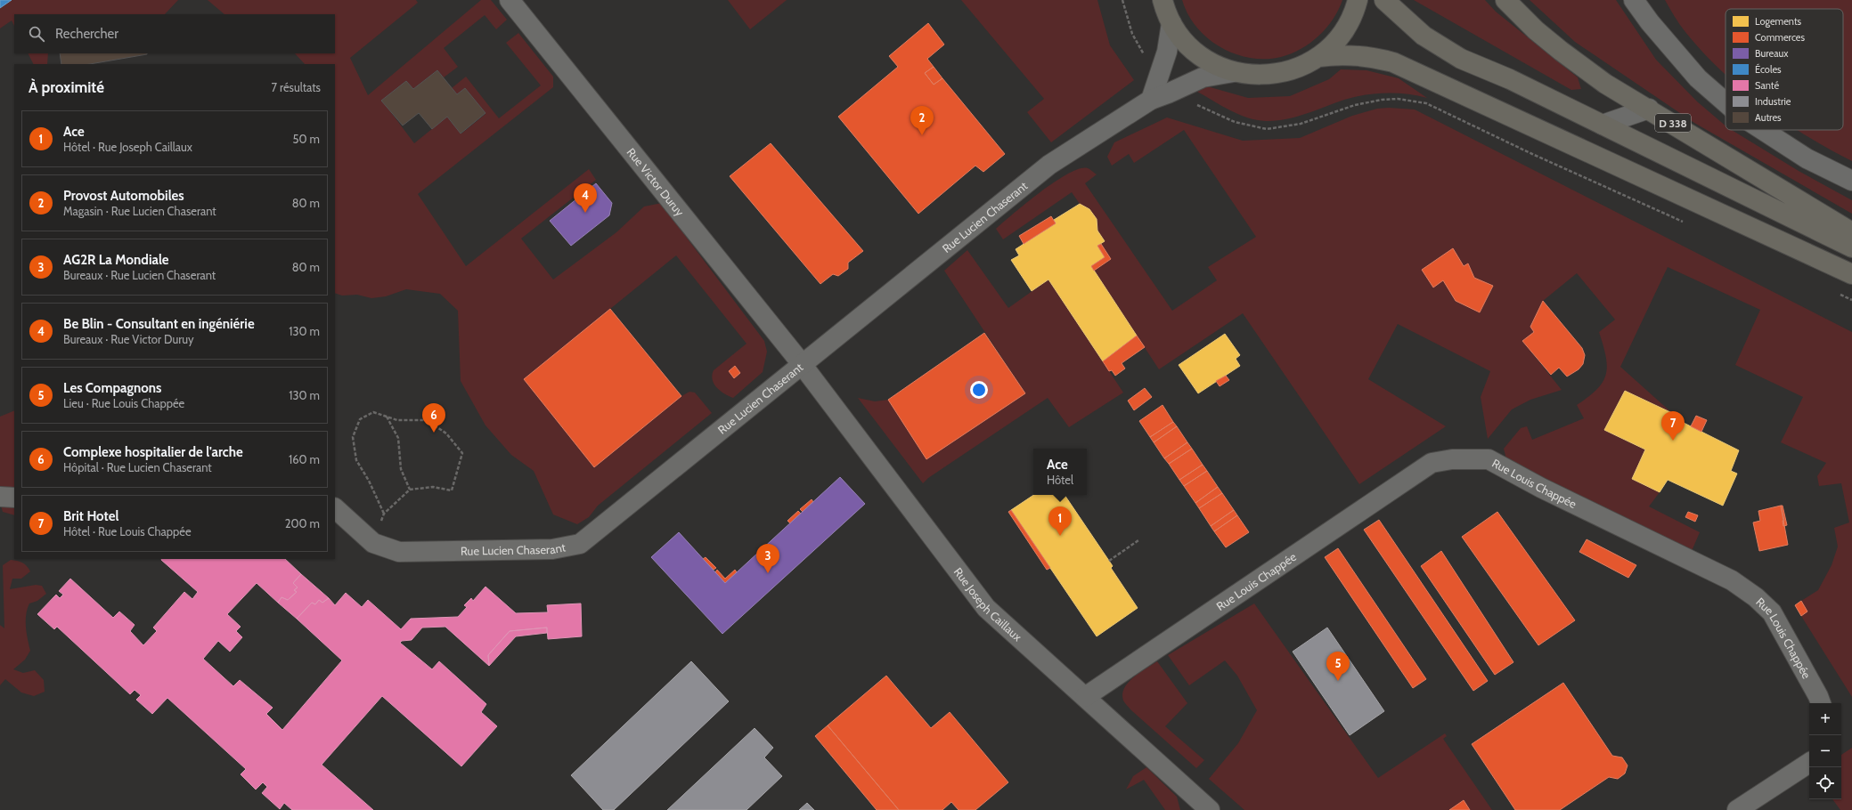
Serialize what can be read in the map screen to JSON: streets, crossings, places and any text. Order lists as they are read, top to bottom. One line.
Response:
{"streets":{"main road":["D 338"],"street":["Rue Victor Duruy","Rue Lucien Chaserant","Rue Louis Chappée","Rue Joseph Caillaux"]},"crossings":[["Rue Victor Duruy","Rue Lucien Chaserant"],["Rue Victor Duruy","Rue Joseph Caillaux"],["Rue Lucien Chaserant","Rue Joseph Caillaux"],["Rue Louis Chappée","Rue Joseph Caillaux"]],"legend":["Logements","Commerces","Bureaux","Écoles","Santé","Industrie","Autres"],"page":{"search":"Rechercher","heading":["À proximité","7 résultats"],"pins":["2","4","6","7","1","3","5"],"list":[{"mark":"1","name":"Ace","note":"Hôtel · Rue Joseph Caillaux","value":"50 m"},{"mark":"2","name":"Provost Automobiles","note":"Magasin · Rue Lucien Chaserant","value":"80 m"},{"mark":"3","name":"AG2R La Mondiale","note":"Bureaux · Rue Lucien Chaserant","value":"80 m"},{"mark":"4","name":"Be Blin - Consultant en ingéniérie","note":"Bureaux · Rue Victor Duruy","value":"130 m"},{"mark":"5","name":"Les Compagnons","note":"Lieu · Rue Louis Chappée","value":"130 m"},{"mark":"6","name":"Complexe hospitalier de l'arche","note":"Hôpital · Rue Lucien Chaserant","value":"160 m"},{"mark":"7","name":"Brit Hotel","note":"Hôtel · Rue Louis Chappée","value":"200 m"}],"popup":["Ace","Hôtel"],"map_buttons":["+","−"]}}
